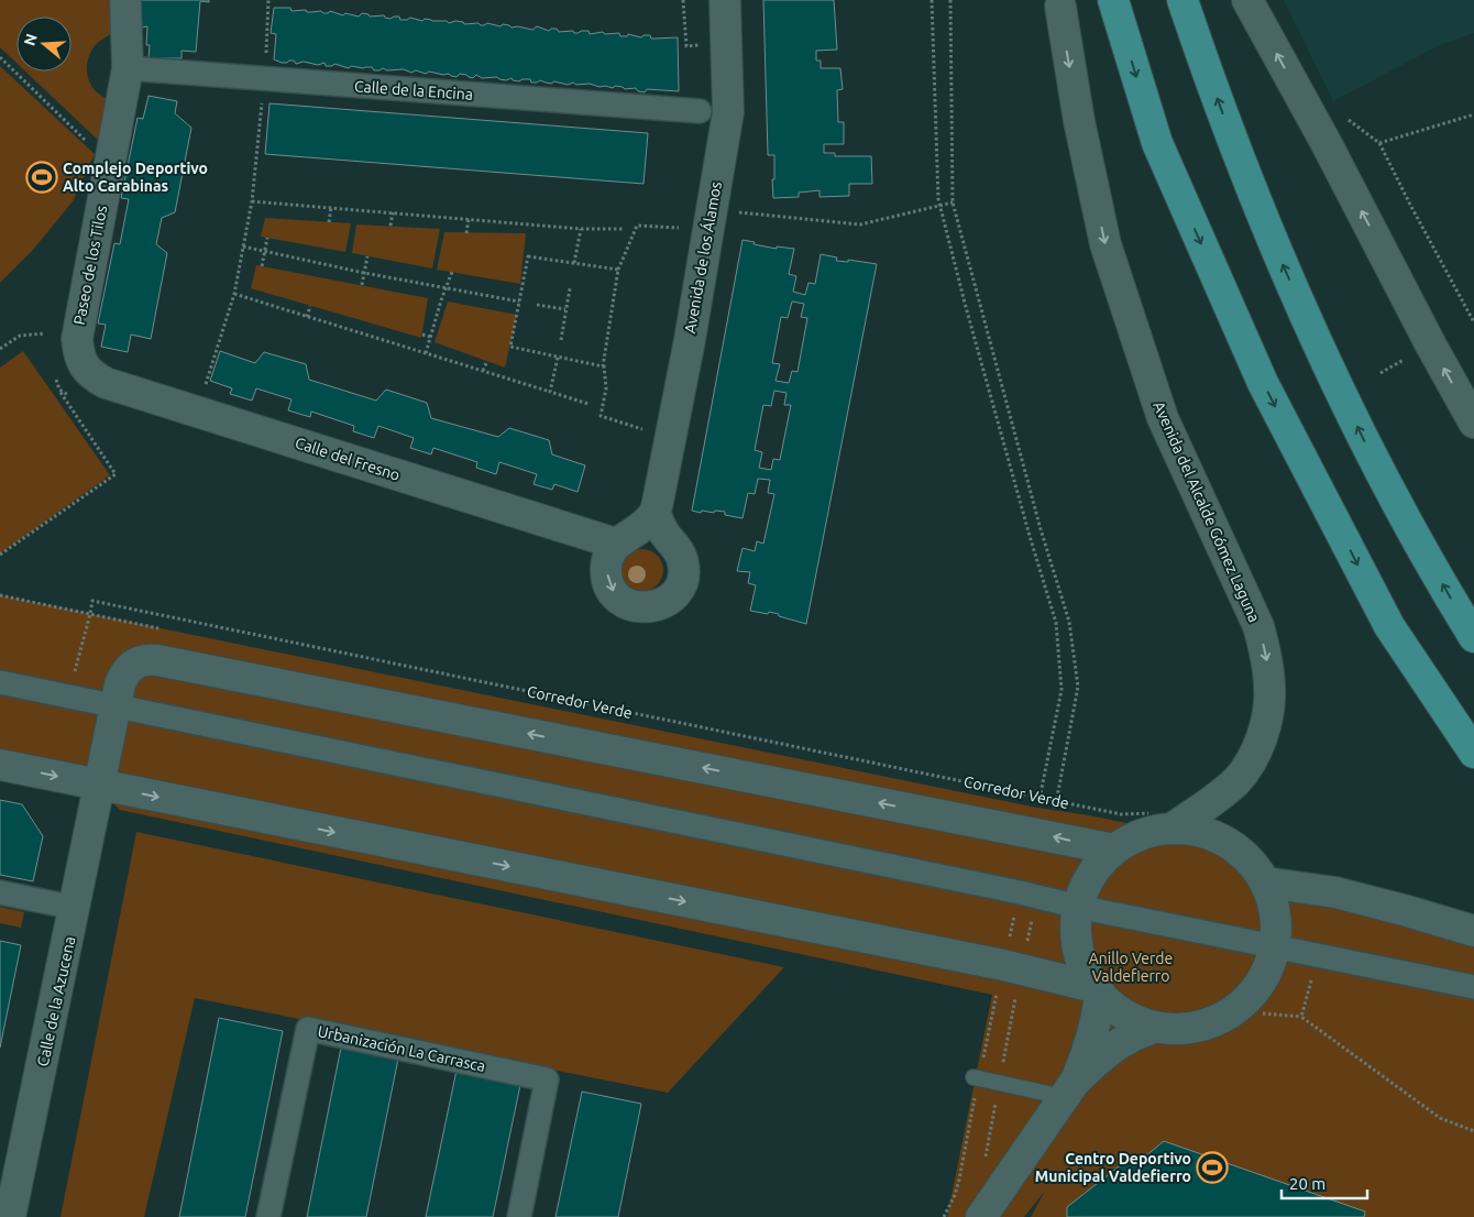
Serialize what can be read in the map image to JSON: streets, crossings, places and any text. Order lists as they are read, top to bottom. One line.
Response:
{"streets":{"street":["Calle de la Encina","Avenida de los Álamos","Paseo de los Tilos","Calle del Fresno","Avenida del Alcalde Gómez Laguna","Calle de la Azucena","Urbanización La Carrasca"],"path":["Corredor Verde"]},"crossings":[["Calle de la Encina","Paseo de los Tilos"],["Avenida de los Álamos","Calle del Fresno"],["Paseo de los Tilos","Calle del Fresno"],["Avenida del Alcalde Gómez Laguna","Corredor Verde"]],"parks":["Anillo Verde Valdefierro"],"places":{"sports":["Complejo Deportivo Alto Carabinas","Centro Deportivo Municipal Valdefierro"]},"scale_bar":"20 m","north":"left"}
